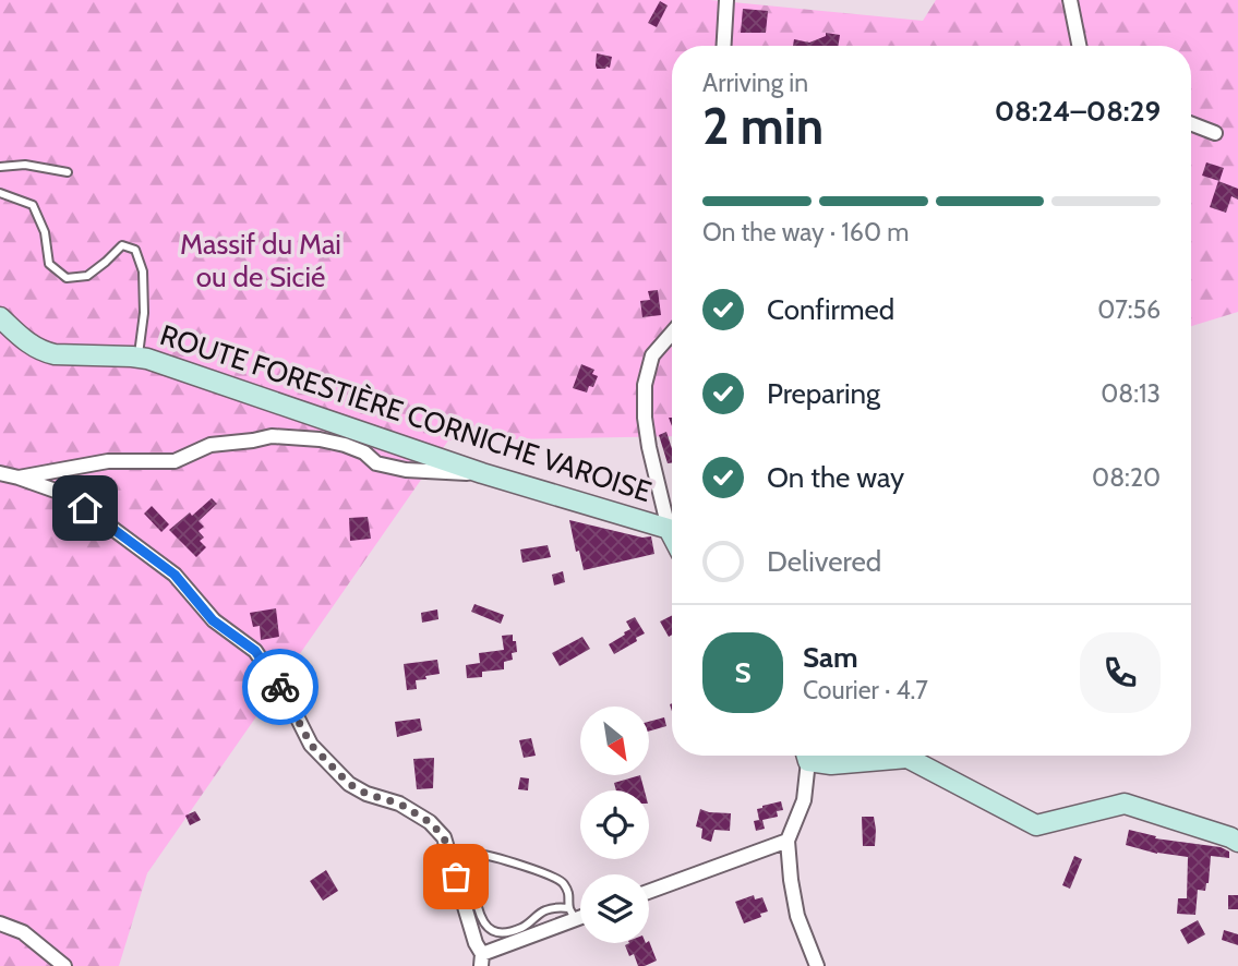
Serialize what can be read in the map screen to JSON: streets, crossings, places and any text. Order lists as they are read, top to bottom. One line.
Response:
{"streets":{"street":["ROUTE FORESTIÈRE CORNICHE VAROISE"]},"parks":["Massif du Mai ou de Sicié"],"north":"bottom right","page":{"heading":["2 min","Arriving in","08:24–08:29"],"panel":["Sam","Courier · 4.7"],"bar":"On the way · 160 m","list":[["Confirmed","07:56"],["Preparing","08:13"],["On the way","08:20"],"Delivered"],"round":"S"}}
